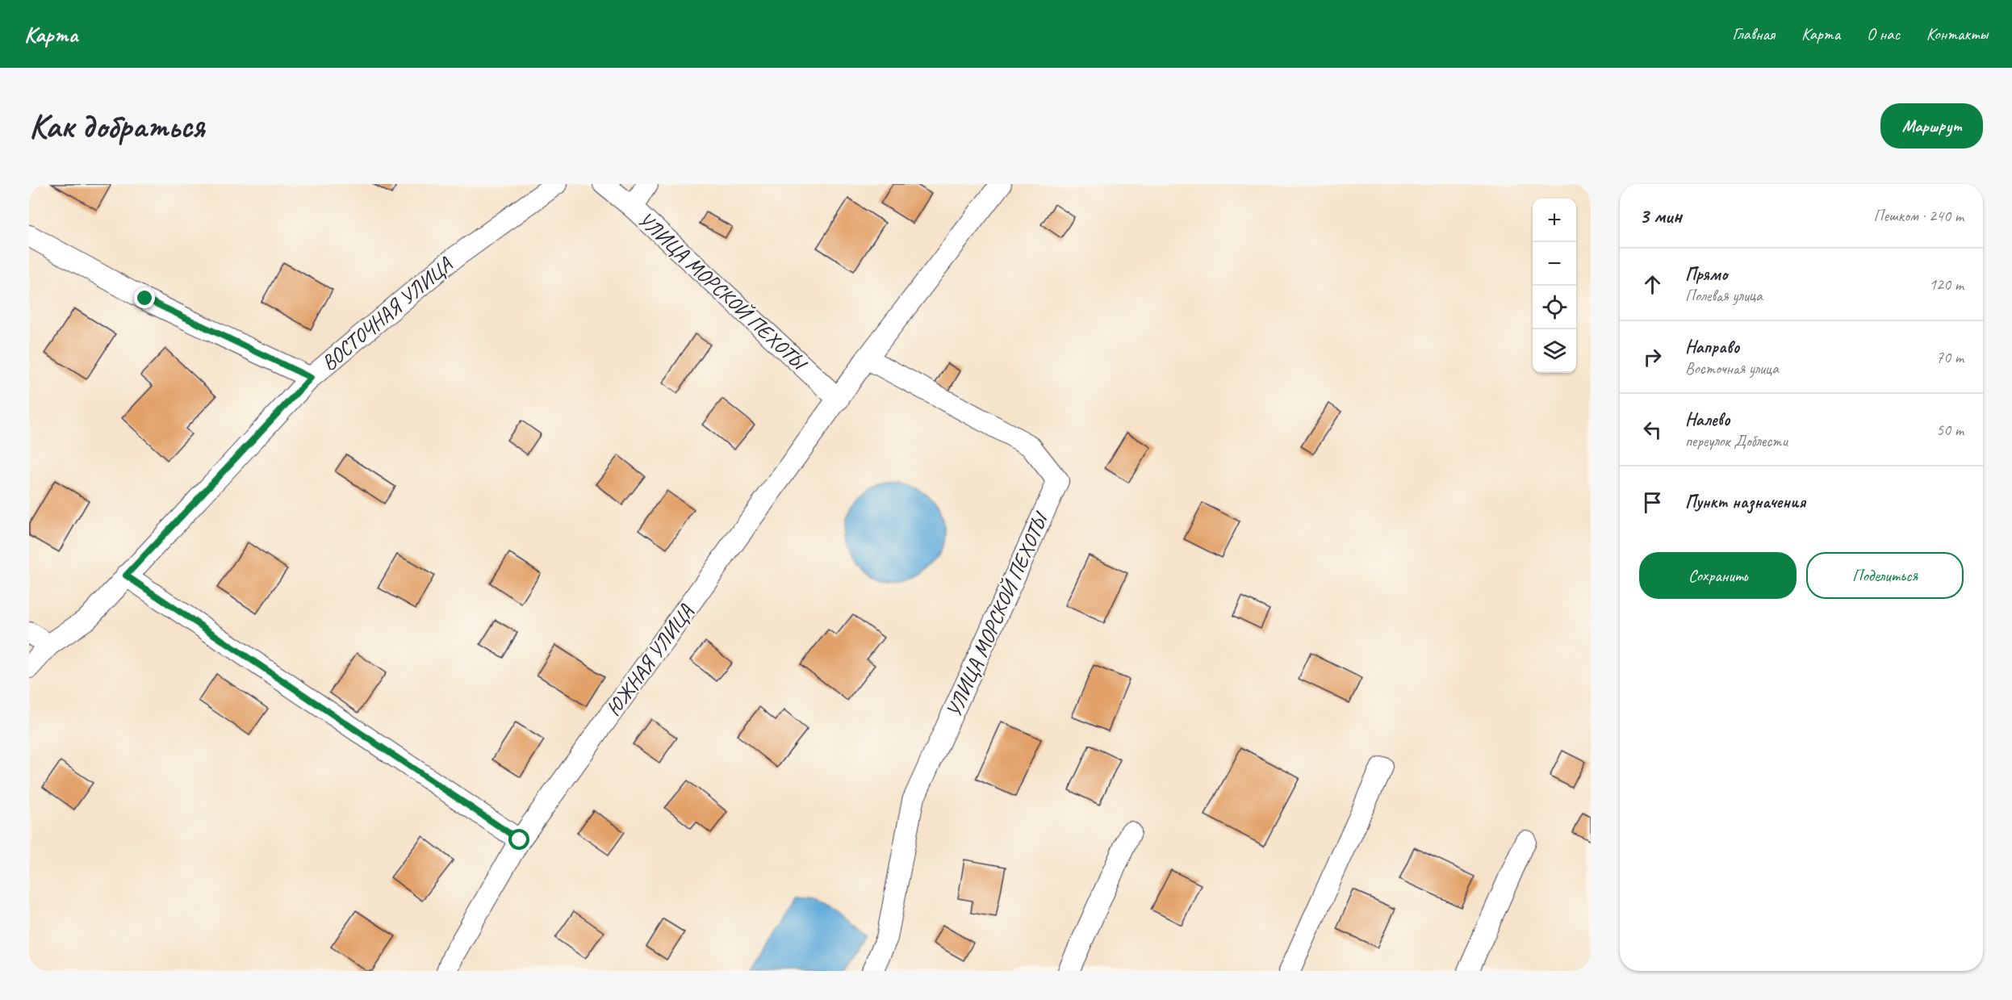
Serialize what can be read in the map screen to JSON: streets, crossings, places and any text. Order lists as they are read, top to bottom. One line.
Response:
{"streets":{"street":["УЛИЦА МОРСКОЙ ПЕХОТЫ","ВОСТОЧНАЯ УЛИЦА","ЮЖНАЯ УЛИЦА"]},"crossings":[["УЛИЦА МОРСКОЙ ПЕХОТЫ","ЮЖНАЯ УЛИЦА"]],"page":{"header":"Карта","nav":["Главная","Карта","О нас","Контакты"],"buttons":["Маршрут",["Сохранить","Поделиться"]],"title":"Как добраться","heading":["3 мин","Пешком · 240 m"],"map_buttons":["+","−"],"list":[["Прямо","Полевая улица","120 m"],["Направо","Восточная улица","70 m"],["Налево","переулок Доблести","50 m"],"Пункт назначения"]}}
